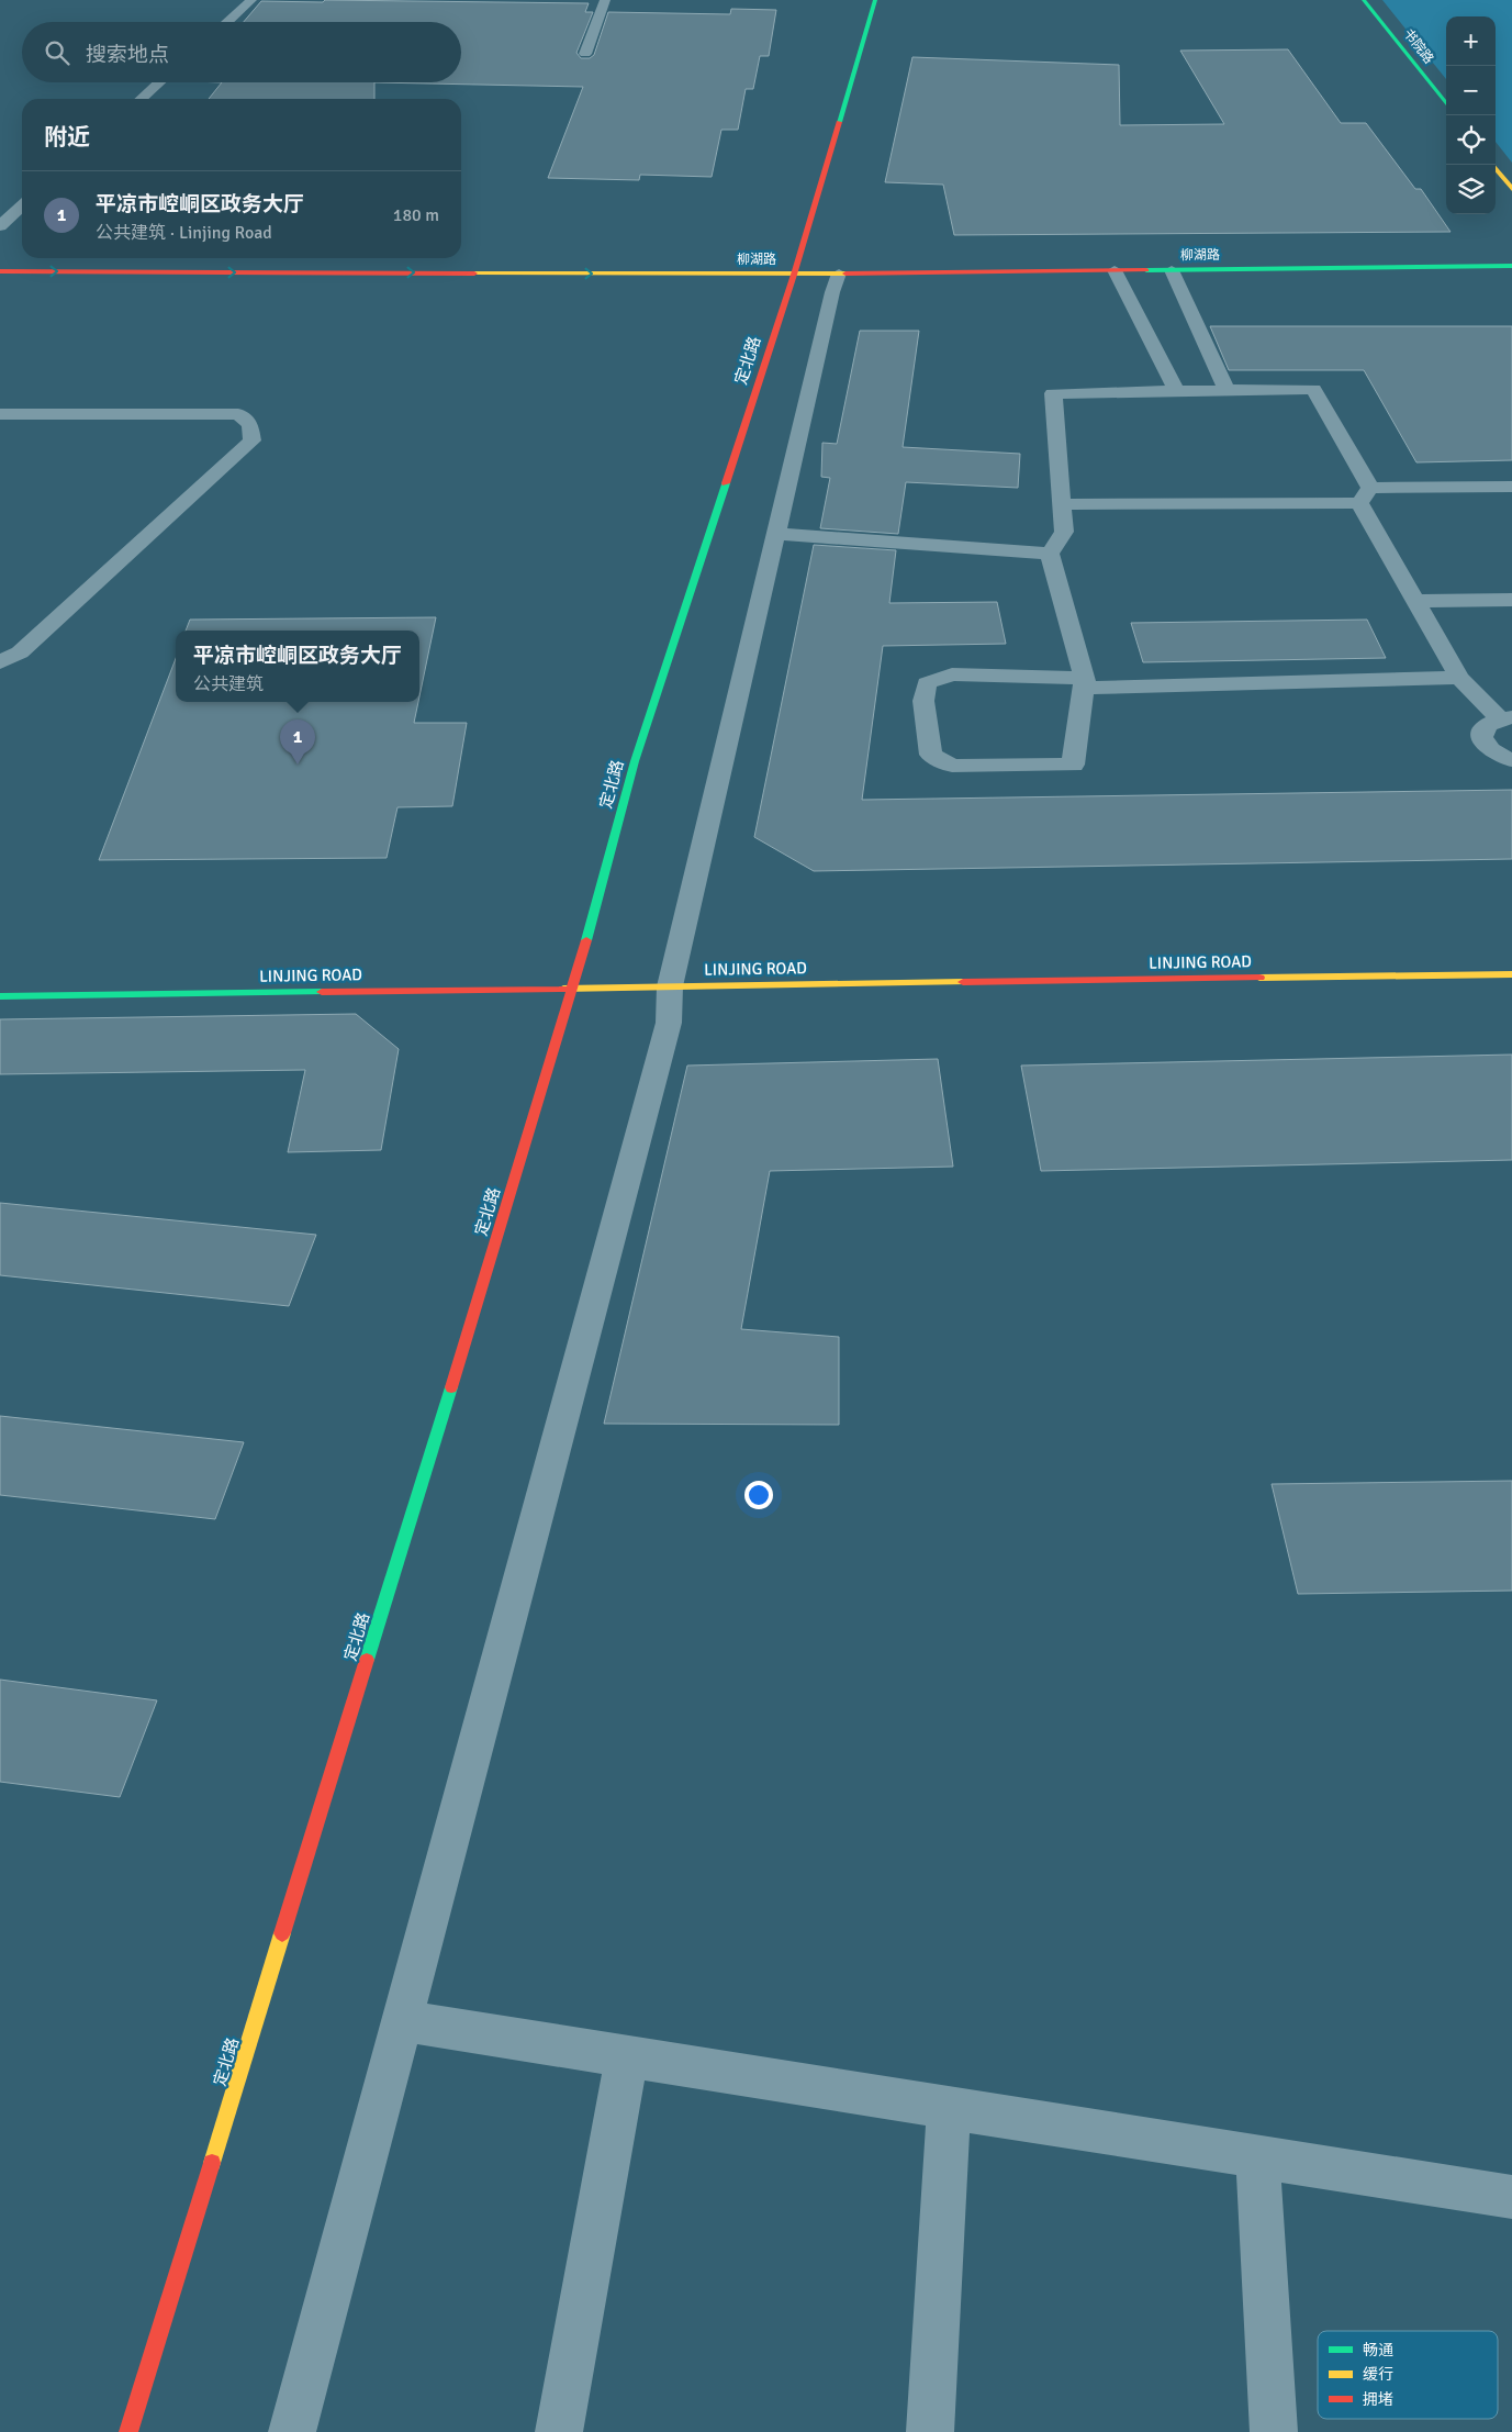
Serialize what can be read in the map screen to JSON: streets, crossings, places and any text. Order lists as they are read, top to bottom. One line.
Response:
{"streets":{"street":["书院路","柳湖路","定北路","LINJING ROAD"]},"crossings":[["柳湖路","定北路"],["定北路","LINJING ROAD"]],"one_way":["柳湖路"],"legend":["畅通","缓行","拥堵"],"page":{"map_buttons":["+","−"],"search":"搜索地点","heading":"附近","list":[{"mark":"1","name":"平凉市崆峒区政务大厅","note":"公共建筑 · Linjing Road","value":"180 m"}],"popup":["平凉市崆峒区政务大厅","公共建筑"],"pins":"1"}}
